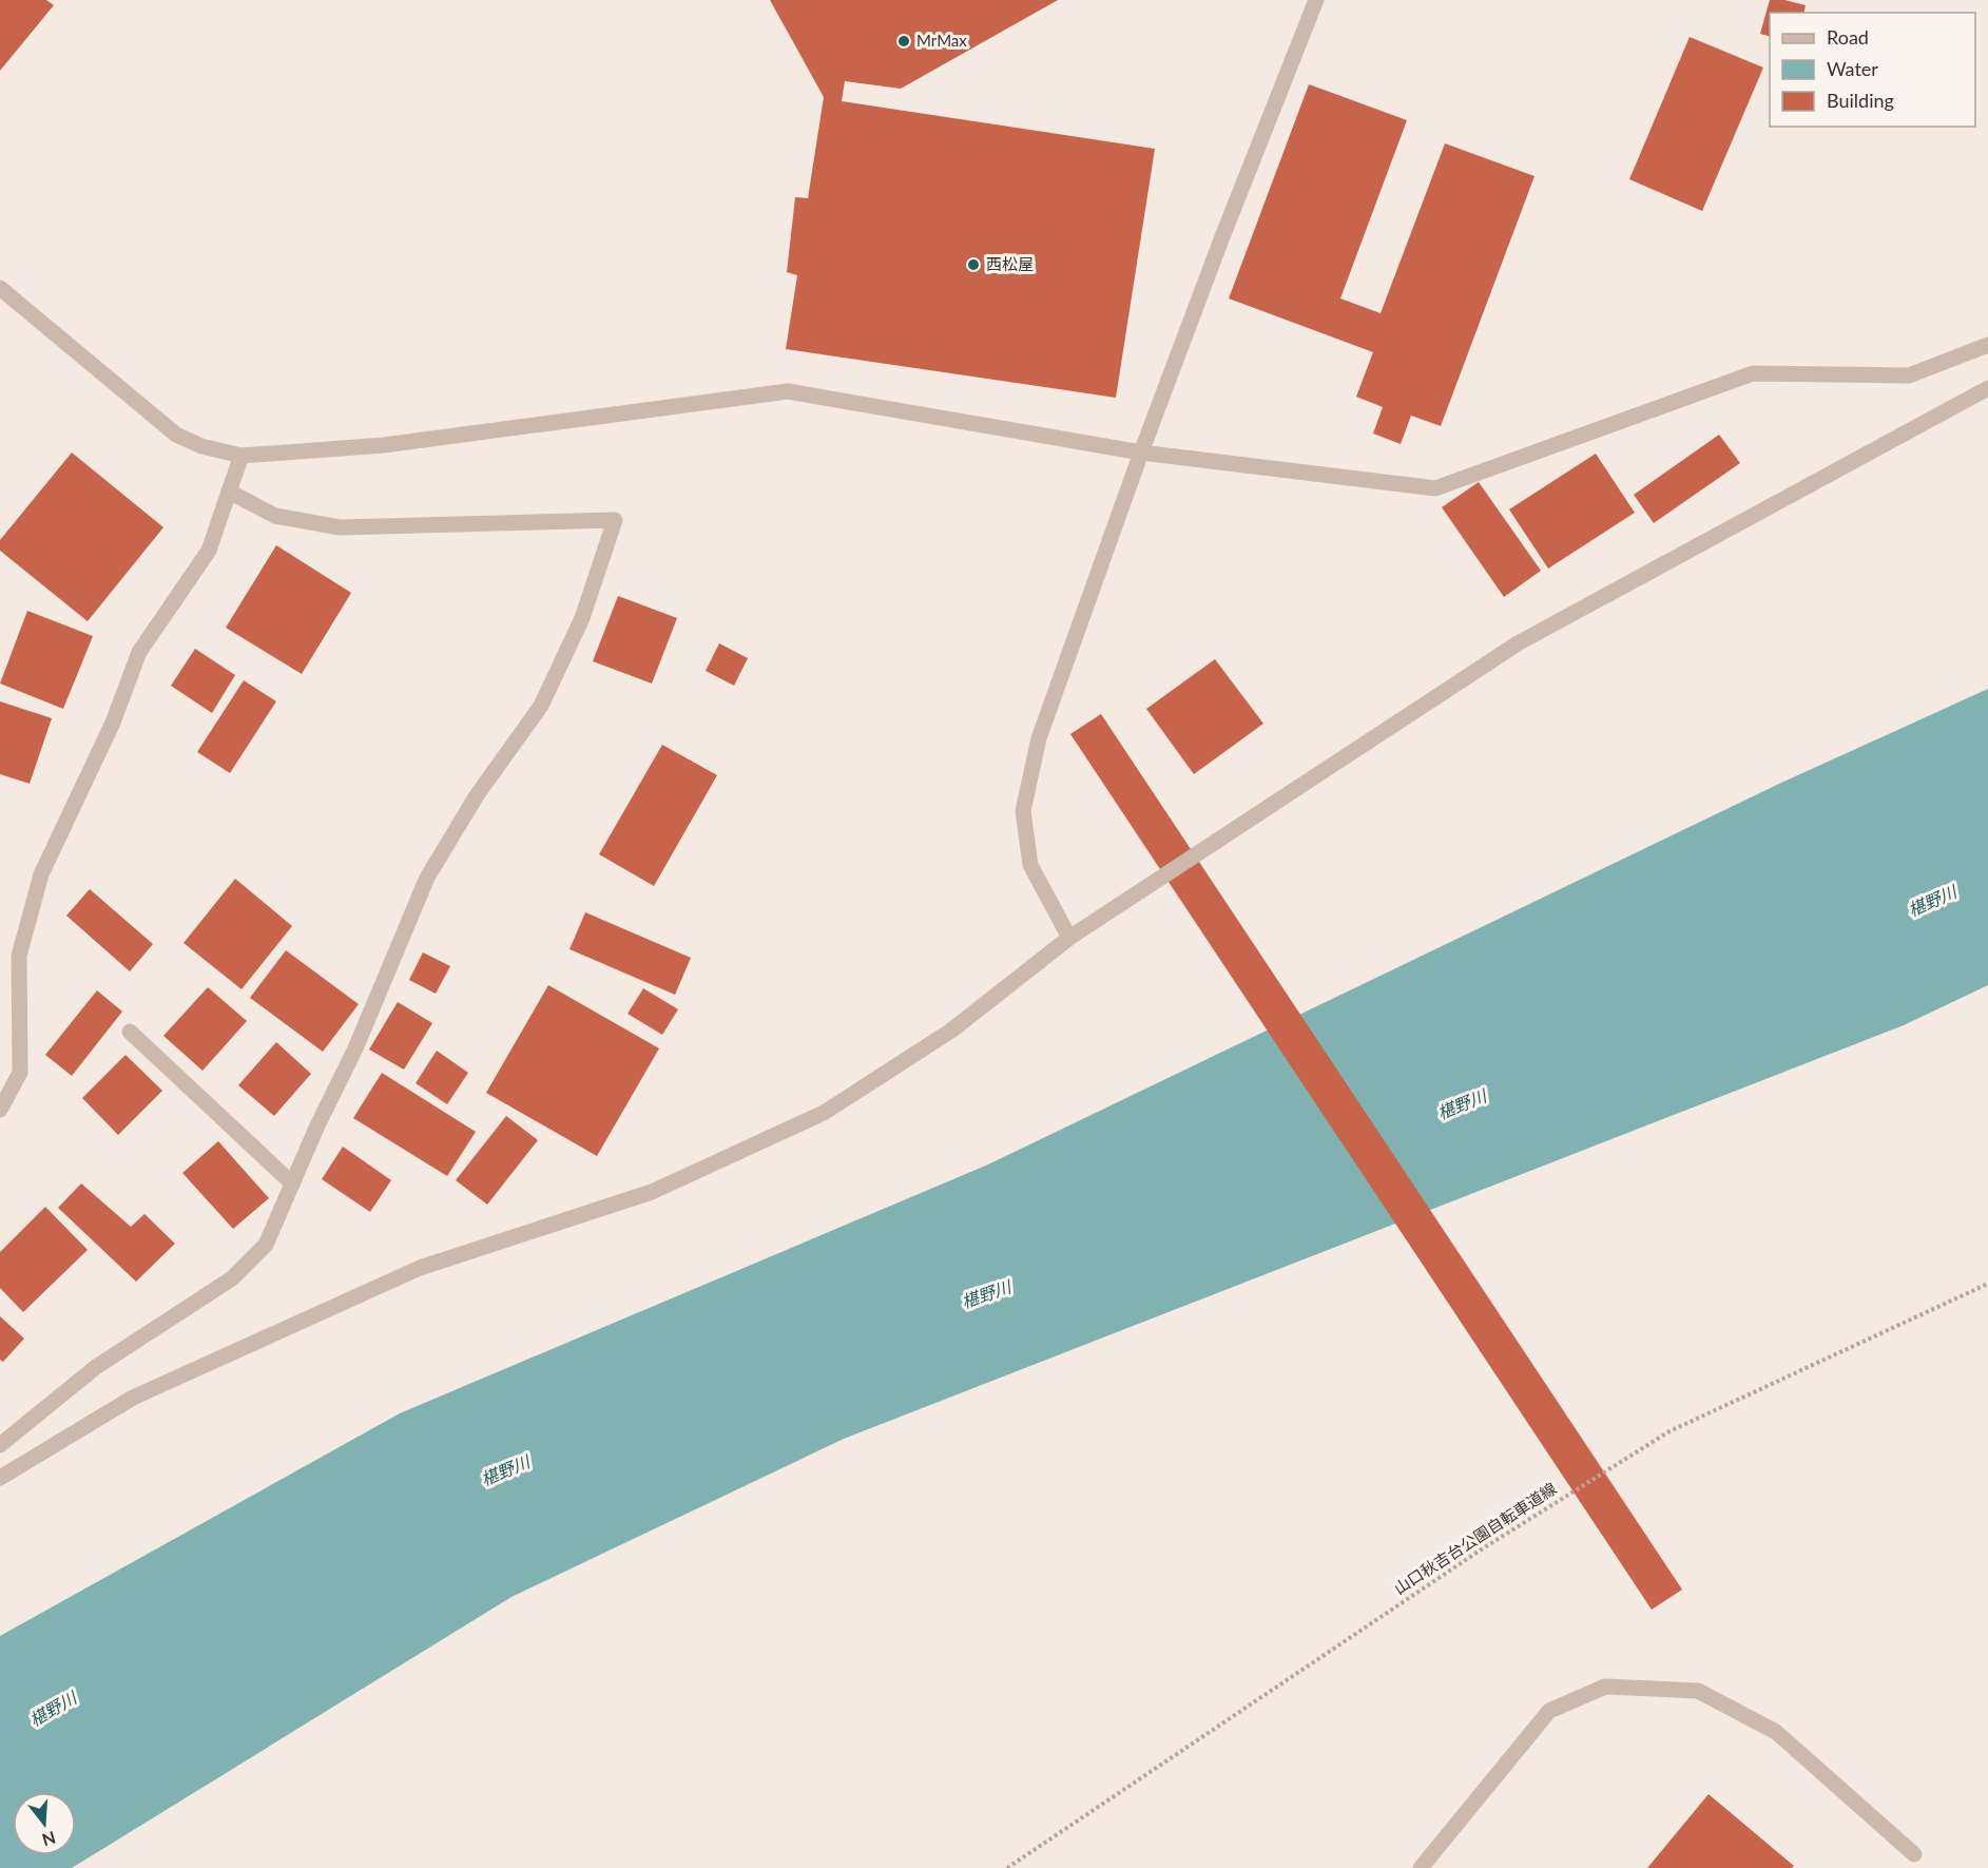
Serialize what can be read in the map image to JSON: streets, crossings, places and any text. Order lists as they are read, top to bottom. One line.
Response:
{"streets":{"path":["山口秋吉台公園自転車道線"]},"water":["椹野川"],"places":["MrMax","西松屋"],"legend":["Road","Water","Building"],"north":"bottom"}
